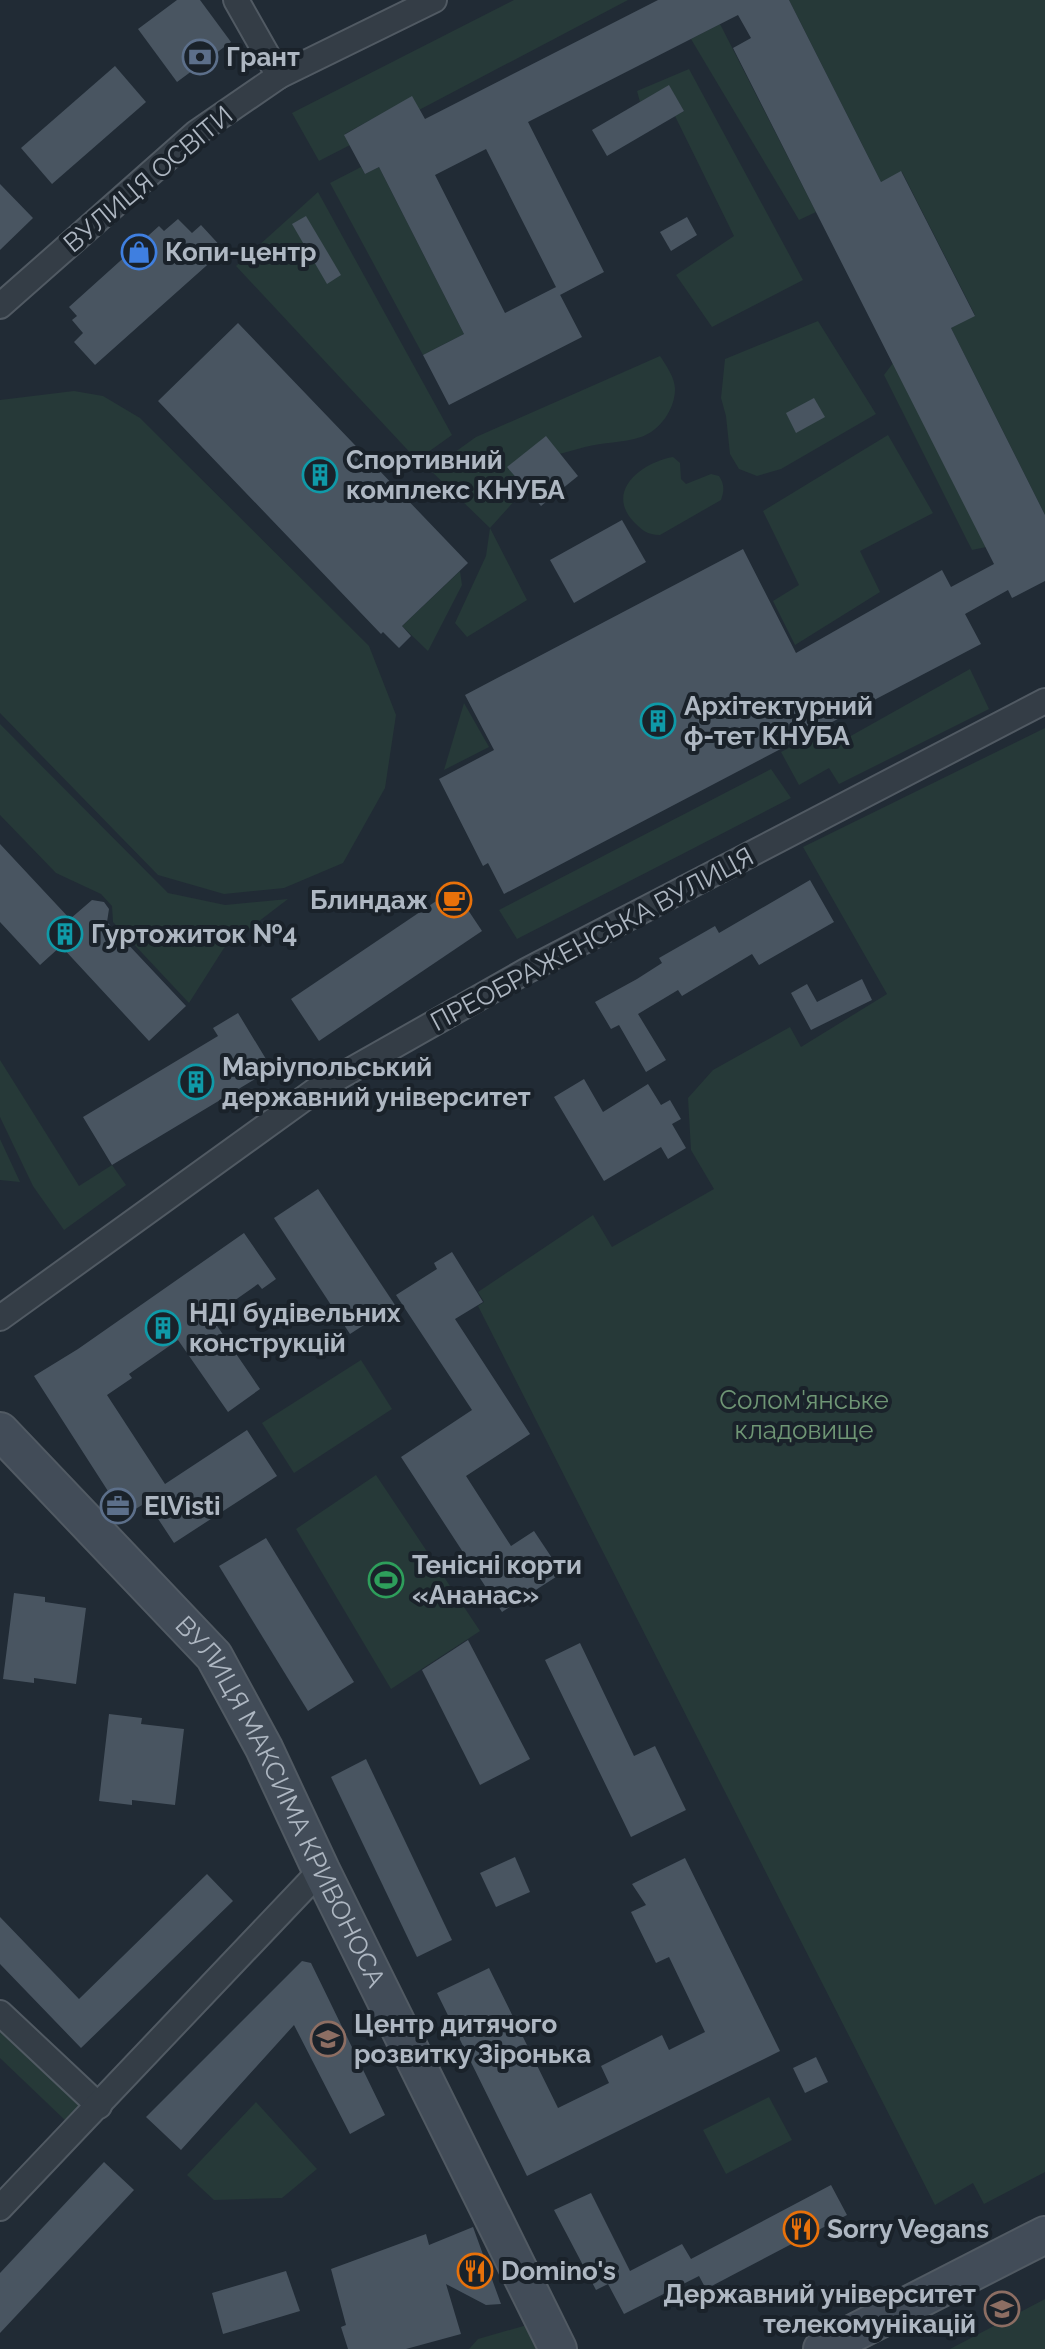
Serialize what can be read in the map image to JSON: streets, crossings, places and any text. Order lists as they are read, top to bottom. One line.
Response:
{"streets":{"street":["ВУЛИЦЯ ОСВІТИ","ПРЕОБРАЖЕНСЬКА ВУЛИЦЯ","ВУЛИЦЯ МАКСИМА КРИВОНОСА"]},"parks":["Солом'янське кладовище"],"places":{"bank":["Грант"],"shop":["Копи-центр"],"building":["Спортивний комплекс КНУБА","Архітектурний ф-тет КНУБА","Гуртожиток №4","Маріупольський державний університет","НДІ будівельних конструкцій"],"cafe":["Блиндаж"],"office":["ElVisti"],"sports":["Тенісні корти «Ананас»"],"school or university":["Центр дитячого розвитку Зіронька","Державний університет телекомунікацій"],"restaurant":["Sorry Vegans","Domino's"]}}
